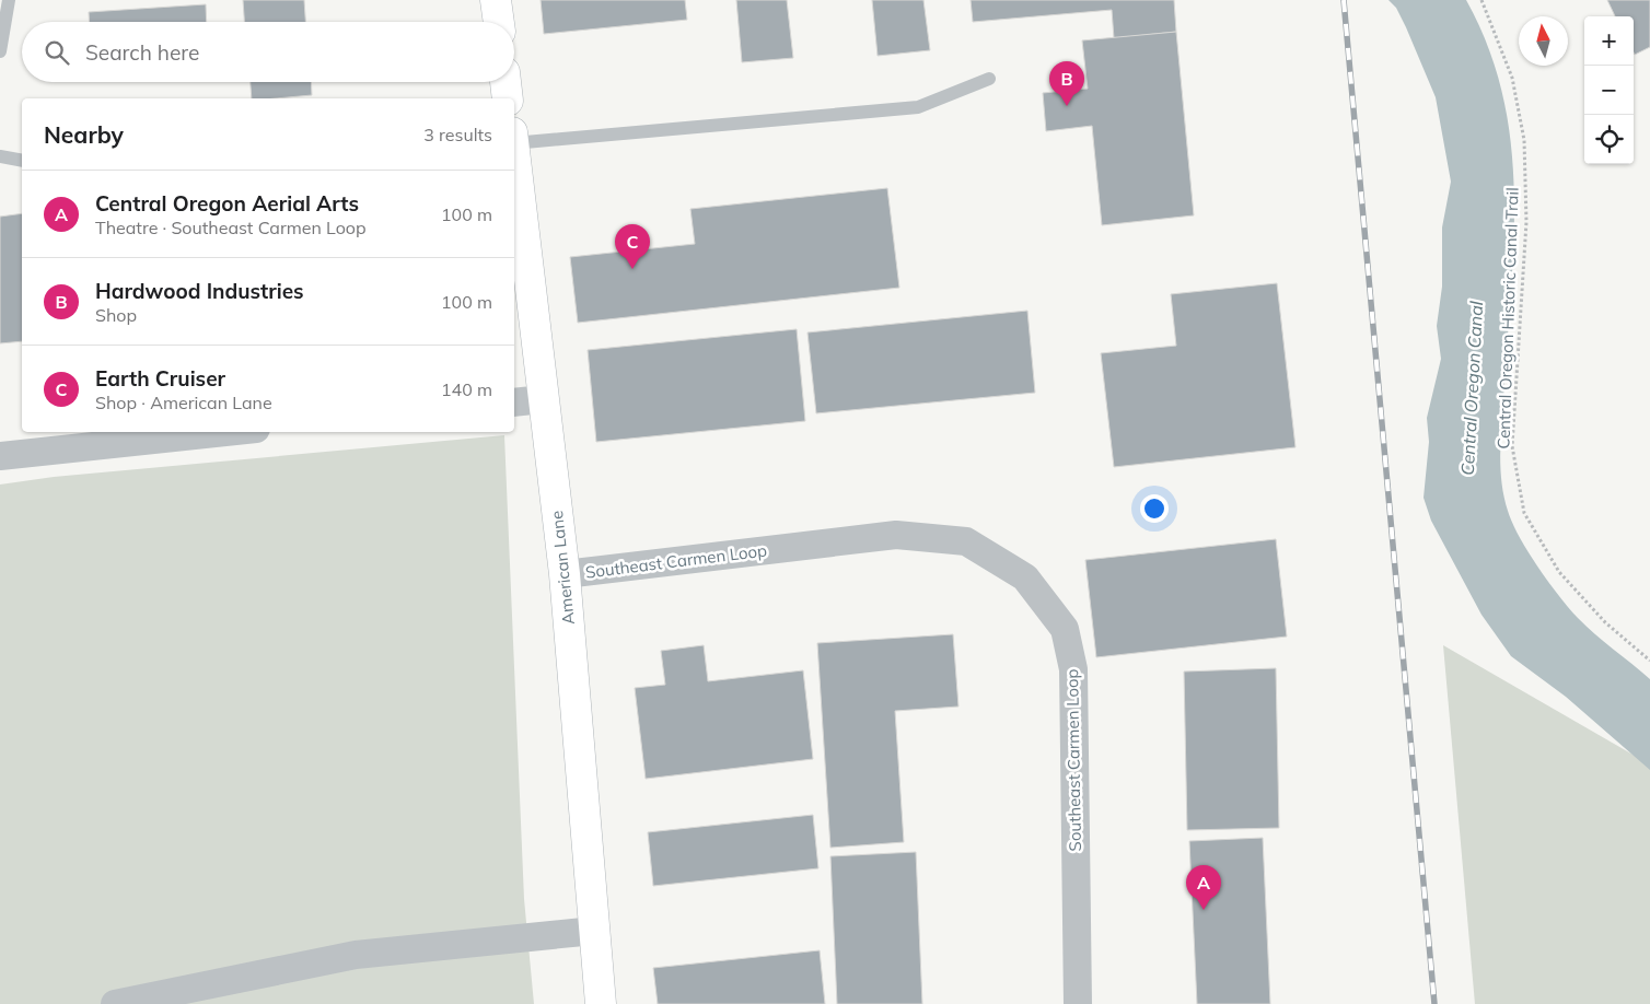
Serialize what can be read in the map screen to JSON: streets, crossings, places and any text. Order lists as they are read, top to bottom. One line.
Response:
{"streets":{"street":["Southeast Carmen Loop","American Lane"],"path":["Central Oregon Historic Canal Trail"]},"crossings":[["Southeast Carmen Loop","American Lane"]],"water":["Central Oregon Canal"],"north":"top","page":{"map_buttons":["+","−"],"search":"Search here","pins":["B","C","A"],"heading":["Nearby","3 results"],"list":[{"mark":"A","name":"Central Oregon Aerial Arts","note":"Theatre · Southeast Carmen Loop","value":"100 m"},{"mark":"B","name":"Hardwood Industries","note":"Shop","value":"100 m"},{"mark":"C","name":"Earth Cruiser","note":"Shop · American Lane","value":"140 m"}]}}
